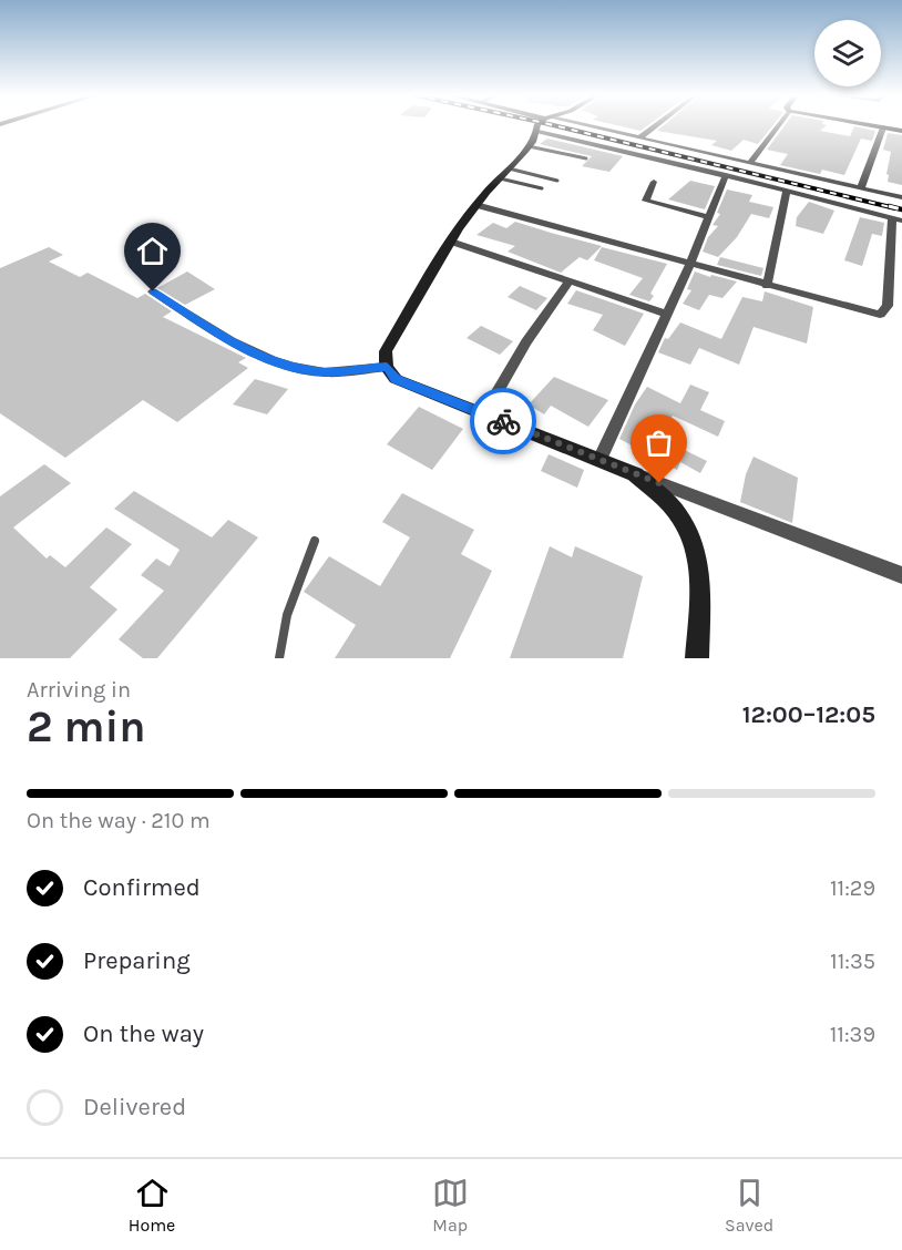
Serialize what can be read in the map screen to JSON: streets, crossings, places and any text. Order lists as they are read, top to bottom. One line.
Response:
{"page":{"heading":["2 min","Arriving in","12:00–12:05"],"bar":"On the way · 210 m","list":[["Confirmed","11:29"],["Preparing","11:35"],["On the way","11:39"],"Delivered"],"tabs":["Home","Map","Saved"]}}
